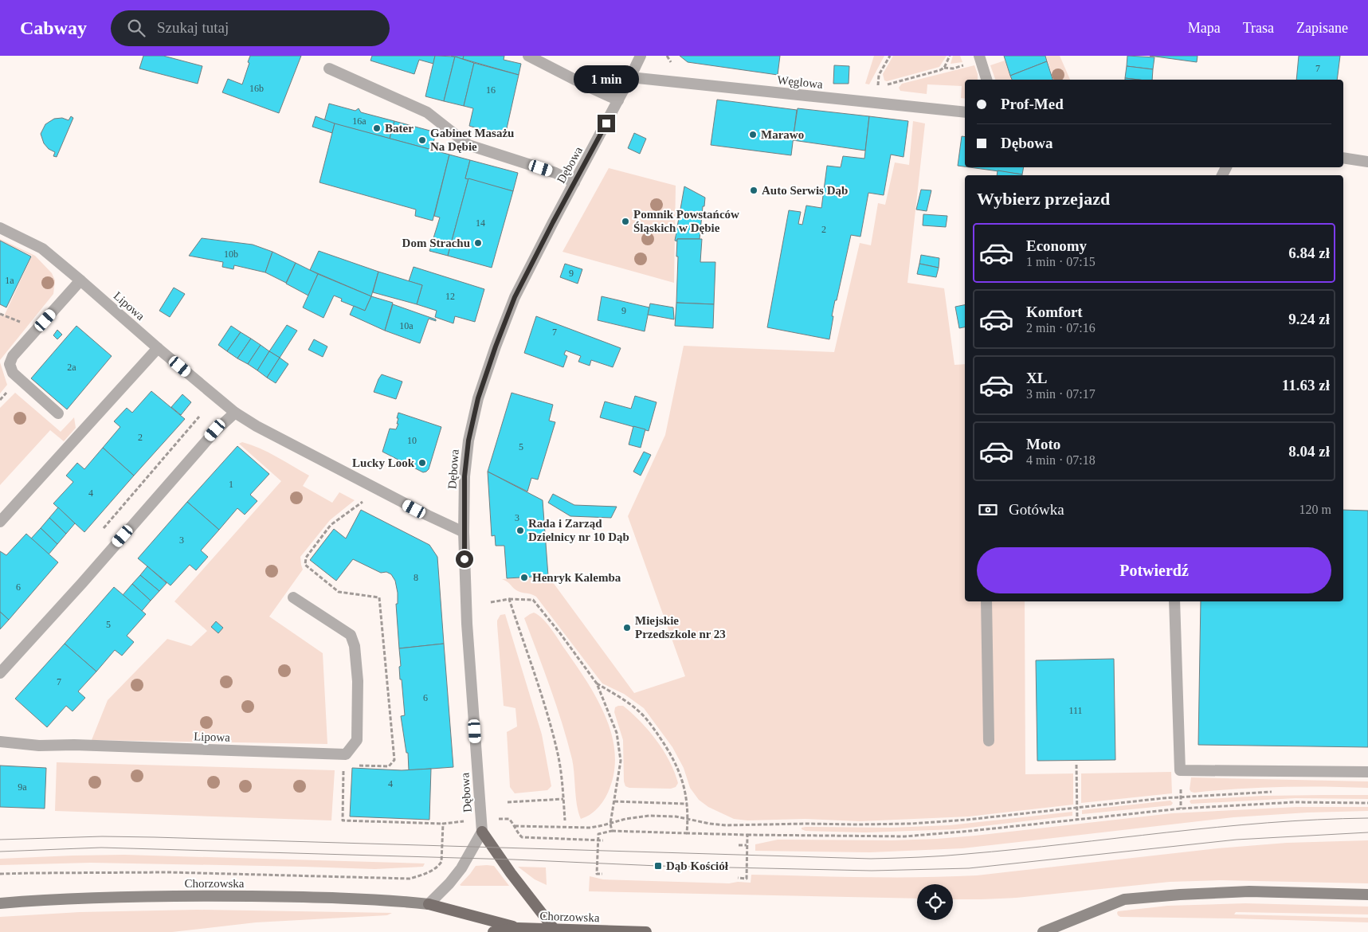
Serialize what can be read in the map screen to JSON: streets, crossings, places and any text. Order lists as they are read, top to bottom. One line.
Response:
{"streets":{"main road":["Chorzowska"],"street":["Węglowa","Dębowa","Lipowa"]},"crossings":[["Węglowa","Dębowa"],["Dębowa","Lipowa"]],"places":{"other":["Bater","Marawo","Gabinet Masażu Na Dębie","Auto Serwis Dąb","Pomnik Powstańców Śląskich w Dębie","Dom Strachu","Lucky Look","Rada i Zarząd Dzielnicy nr 10 Dąb","Henryk Kalemba","Miejskie Przedszkole nr 23"],"transit":["Dąb Kościół"]},"house_numbers":["7","16b","16","16a","14","2","10b","9","1a","12","9","10a","7","2a","2","10","5","1","4","3","3","8","6","5","7","6","111","4","9a"],"page":{"header":"Cabway","search":"Szukaj tutaj","nav":["Mapa","Trasa","Zapisane"],"bubble":"1 min","banner":["Prof-Med","Dębowa"],"heading":"Wybierz przejazd","list":[{"name":"Economy","note":"1 min · 07:15","value":"6.84 zł"},{"name":"Komfort","note":"2 min · 07:16","value":"9.24 zł"},{"name":"XL","note":"3 min · 07:17","value":"11.63 zł"},{"name":"Moto","note":"4 min · 07:18","value":"8.04 zł"}],"pay":["Gotówka","120 m"],"buttons":"Potwierdź"}}
